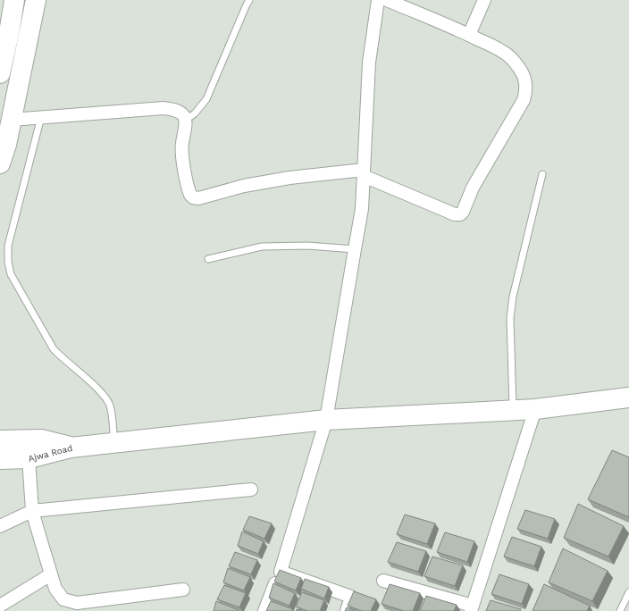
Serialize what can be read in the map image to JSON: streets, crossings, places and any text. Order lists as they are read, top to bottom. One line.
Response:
{"streets":{"main road":["Ajwa Road"]}}
